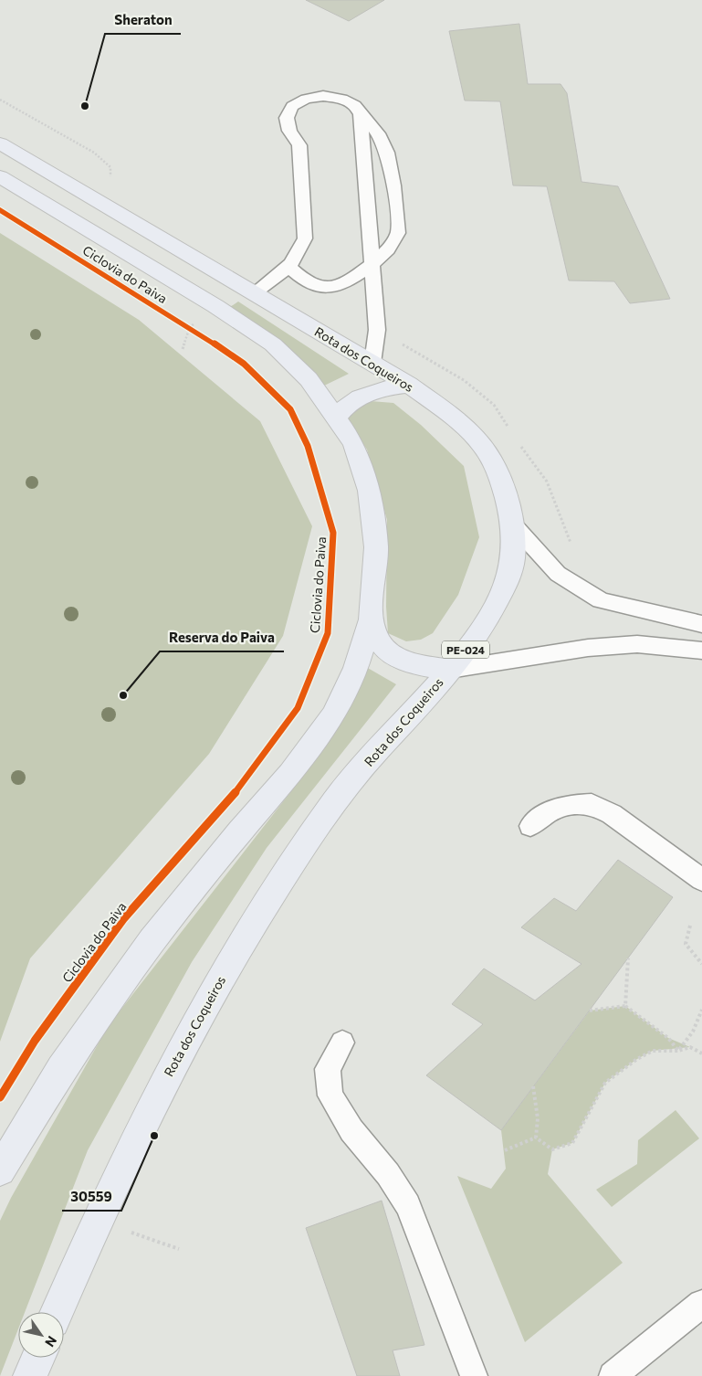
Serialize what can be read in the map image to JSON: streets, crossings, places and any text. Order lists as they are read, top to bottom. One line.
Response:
{"streets":{"main road":["Rota dos Coqueiros","PE-024"],"cycle path":["Ciclovia do Paiva"]},"places":["Sheraton","Reserva do Paiva","30559"],"north":"bottom right"}
